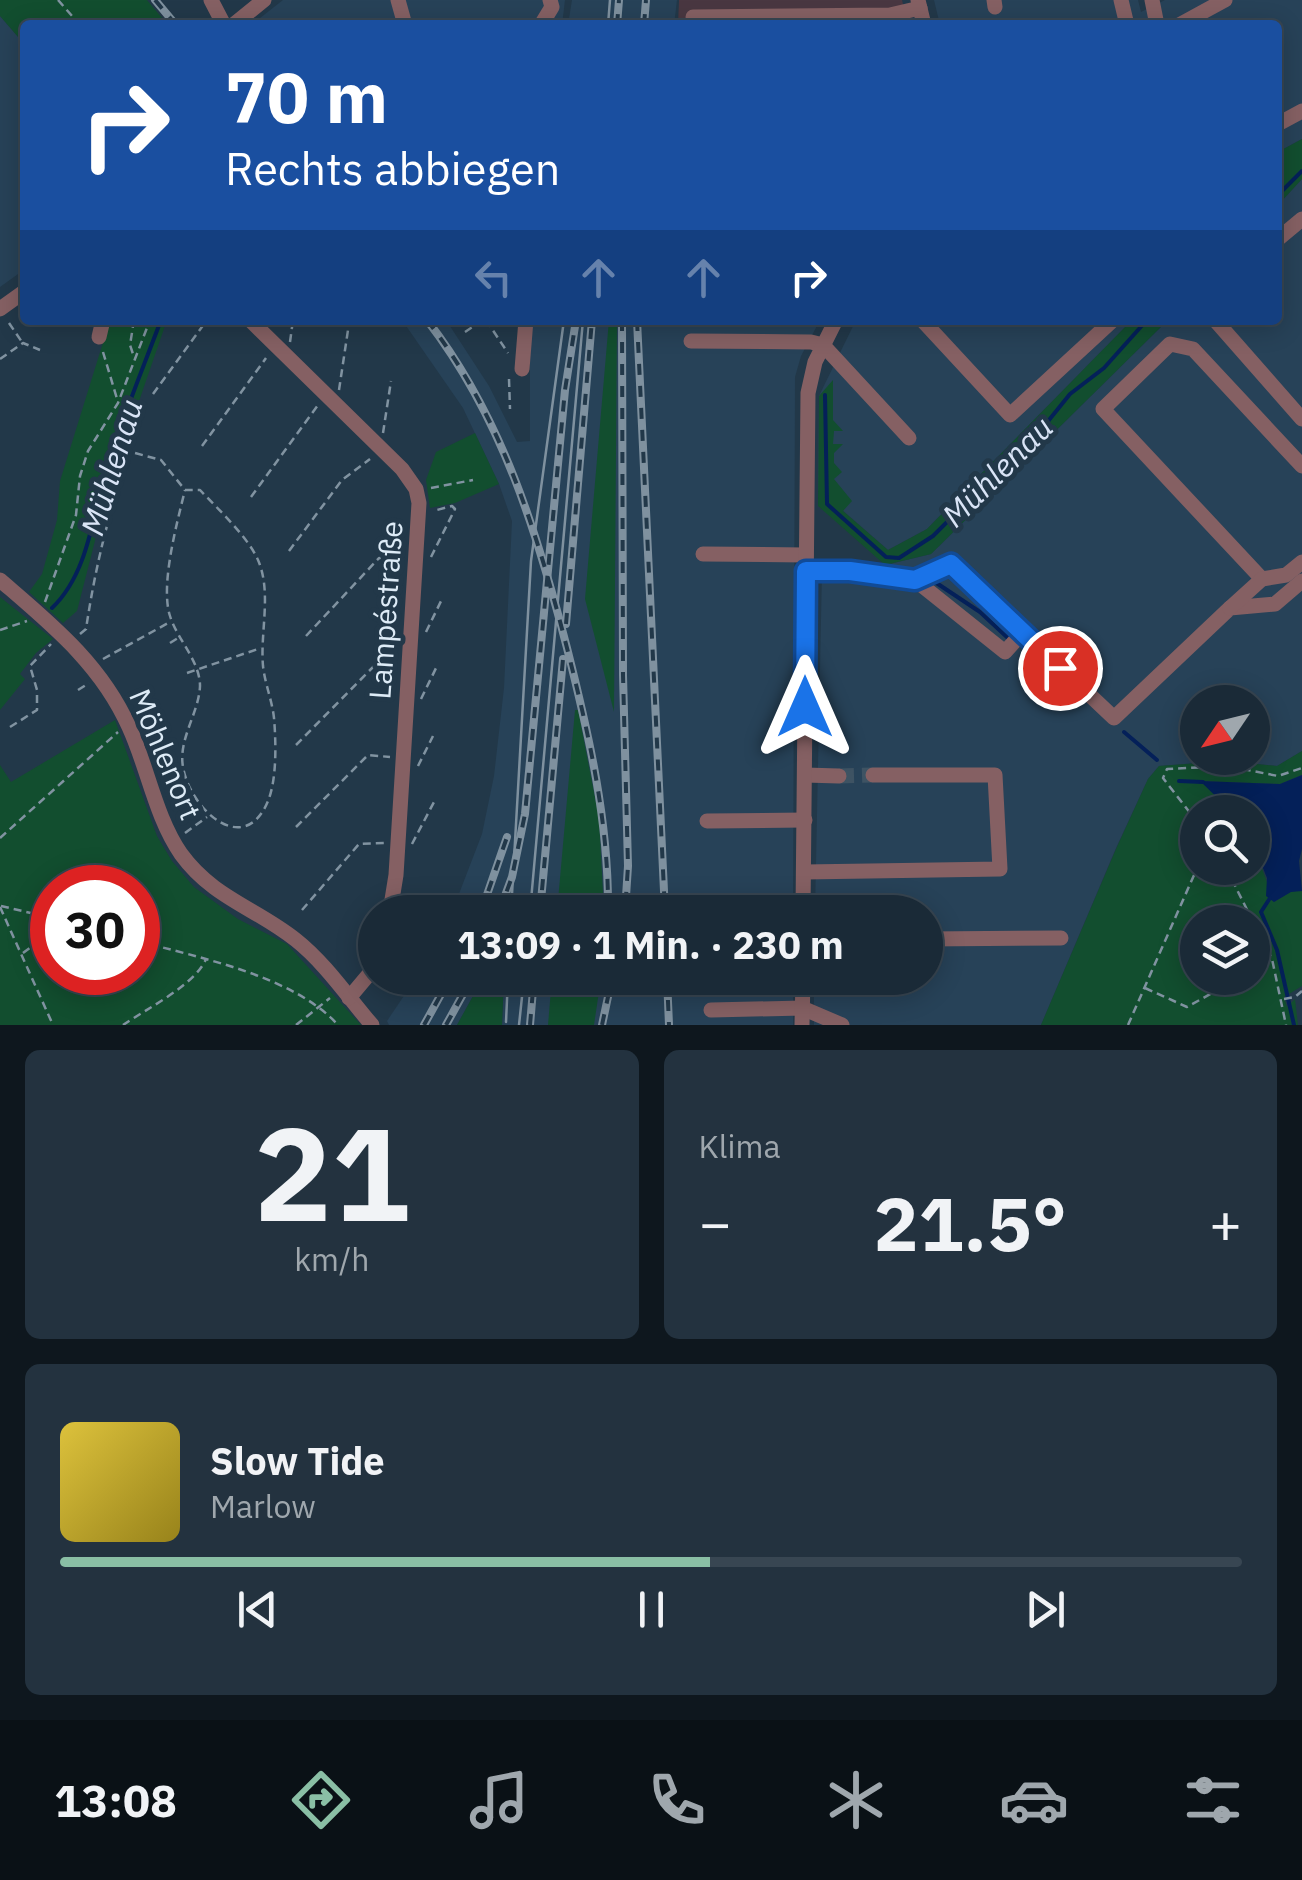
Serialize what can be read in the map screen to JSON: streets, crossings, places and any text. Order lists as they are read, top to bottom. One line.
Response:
{"streets":{"street":["Lampéstraße","Möhlenort"]},"water":["Mühlenau"],"north":"bottom left","page":{"turn":["70 m","Rechts abbiegen"],"limit":"30","trip":"13:09 · 1 Min. · 230 m","tile":[["21","km/h"],"Klima"],"heat":["−","21.5°","+"],"song":["Slow Tide","Marlow"],"tabs":"13:08"}}
